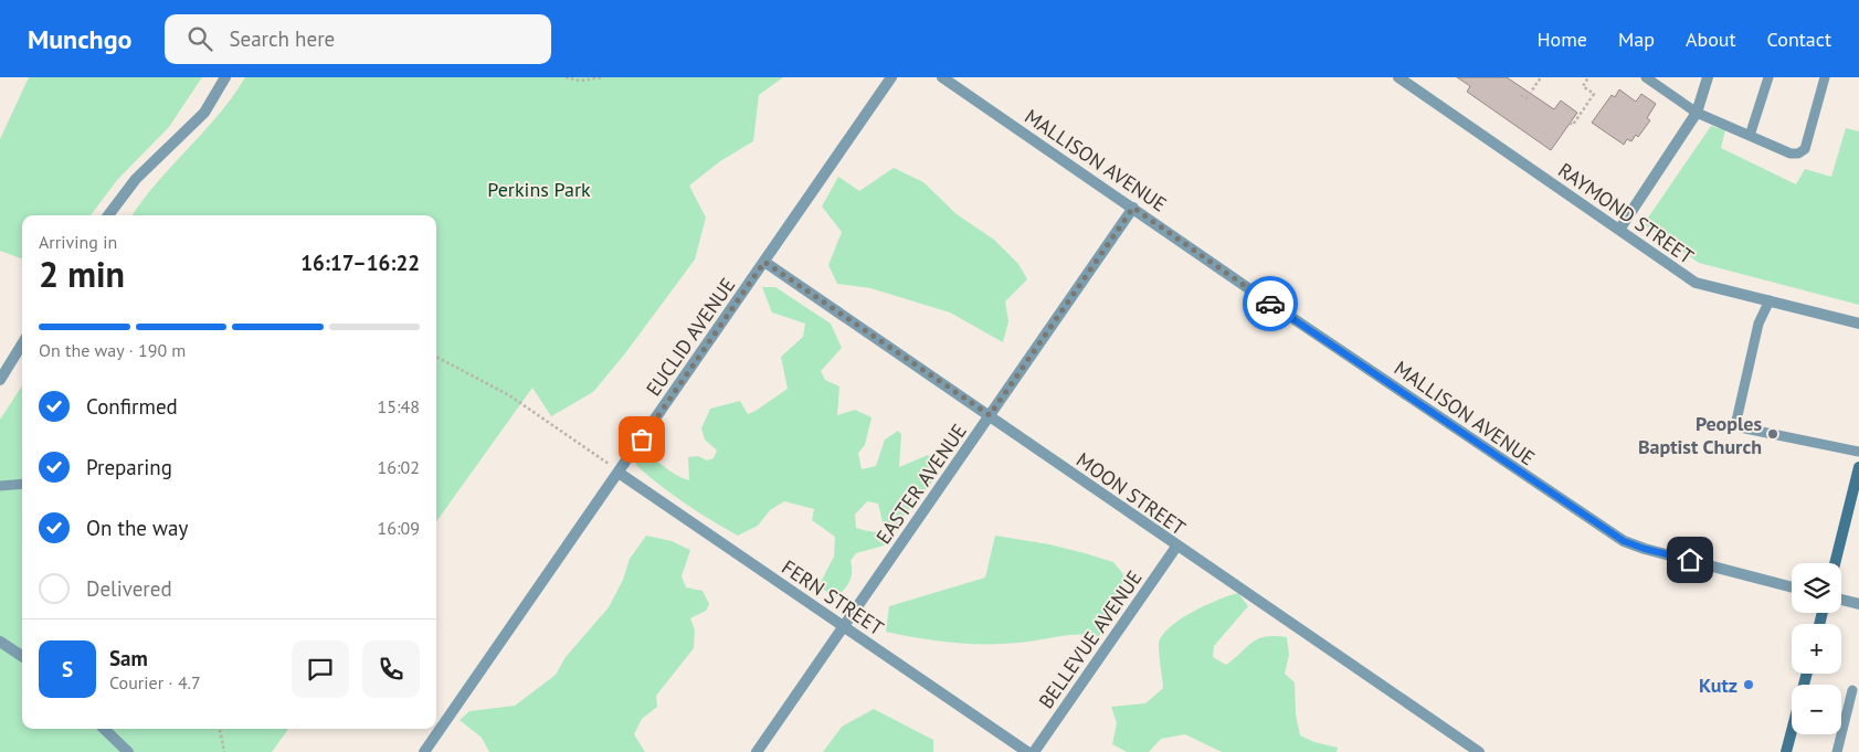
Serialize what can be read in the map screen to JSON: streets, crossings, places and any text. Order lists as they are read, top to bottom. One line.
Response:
{"streets":{"street":["MALLISON AVENUE","RAYMOND STREET","EUCLID AVENUE","EASTER AVENUE","MOON STREET","FERN STREET","BELLEVUE AVENUE"]},"crossings":[["MALLISON AVENUE","EASTER AVENUE"],["EUCLID AVENUE","MOON STREET"],["EUCLID AVENUE","FERN STREET"],["EASTER AVENUE","MOON STREET"],["EASTER AVENUE","FERN STREET"],["MOON STREET","BELLEVUE AVENUE"]],"parks":["Perkins Park"],"places":["Peoples Baptist Church","Kutz"],"page":{"header":"Munchgo","search":"Search here","nav":["Home","Map","About","Contact"],"heading":["2 min","Arriving in","16:17–16:22"],"panel":["Sam","Courier · 4.7"],"bar":"On the way · 190 m","list":[["Confirmed","15:48"],["Preparing","16:02"],["On the way","16:09"],"Delivered"],"map_buttons":["+","−"],"round":"S"}}
